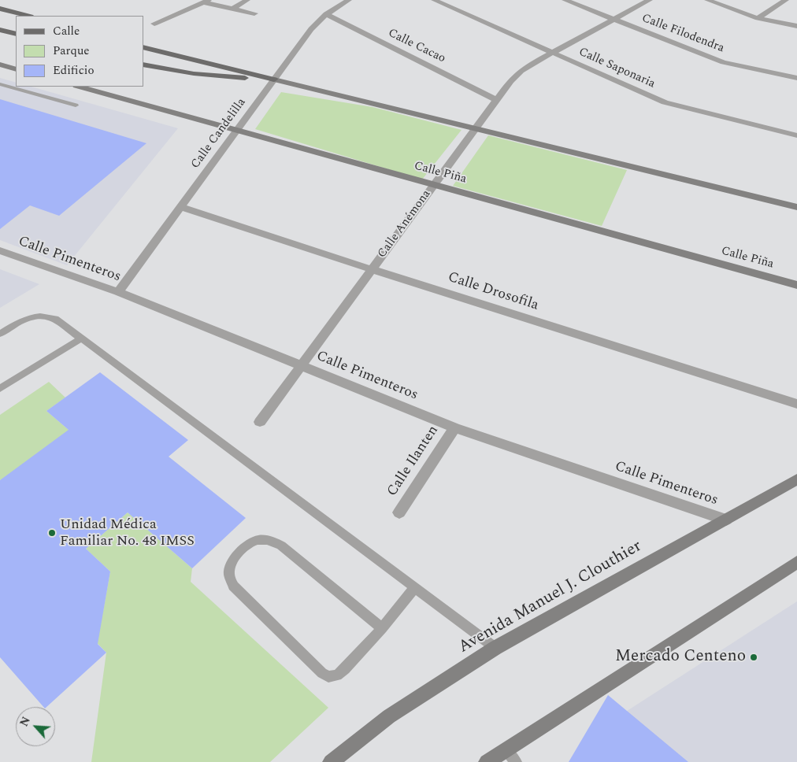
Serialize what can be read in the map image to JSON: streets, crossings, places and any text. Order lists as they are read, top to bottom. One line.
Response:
{"streets":{"main road":["Calle Piña","Avenida Manuel J. Clouthier"],"street":["Calle Filodendra","Calle Cacao","Calle Saponaria","Calle Candelilla","Calle Anémona","Calle Pimenteros","Calle Drosofila","Calle Ilanten"]},"crossings":[["Calle Filodendra","Calle Anémona"],["Calle Cacao","Calle Candelilla"],["Calle Cacao","Calle Anémona"],["Calle Saponaria","Calle Anémona"],["Calle Candelilla","Calle Piña"],["Calle Candelilla","Calle Pimenteros"],["Calle Candelilla","Calle Drosofila"],["Calle Piña","Calle Anémona"],["Calle Anémona","Calle Pimenteros"],["Calle Anémona","Calle Drosofila"],["Calle Pimenteros","Calle Ilanten"],["Calle Pimenteros","Avenida Manuel J. Clouthier"]],"places":["Unidad Médica Familiar No. 48 IMSS","Mercado Centeno"],"legend":["Calle","Parque","Edificio"],"north":"top left"}
